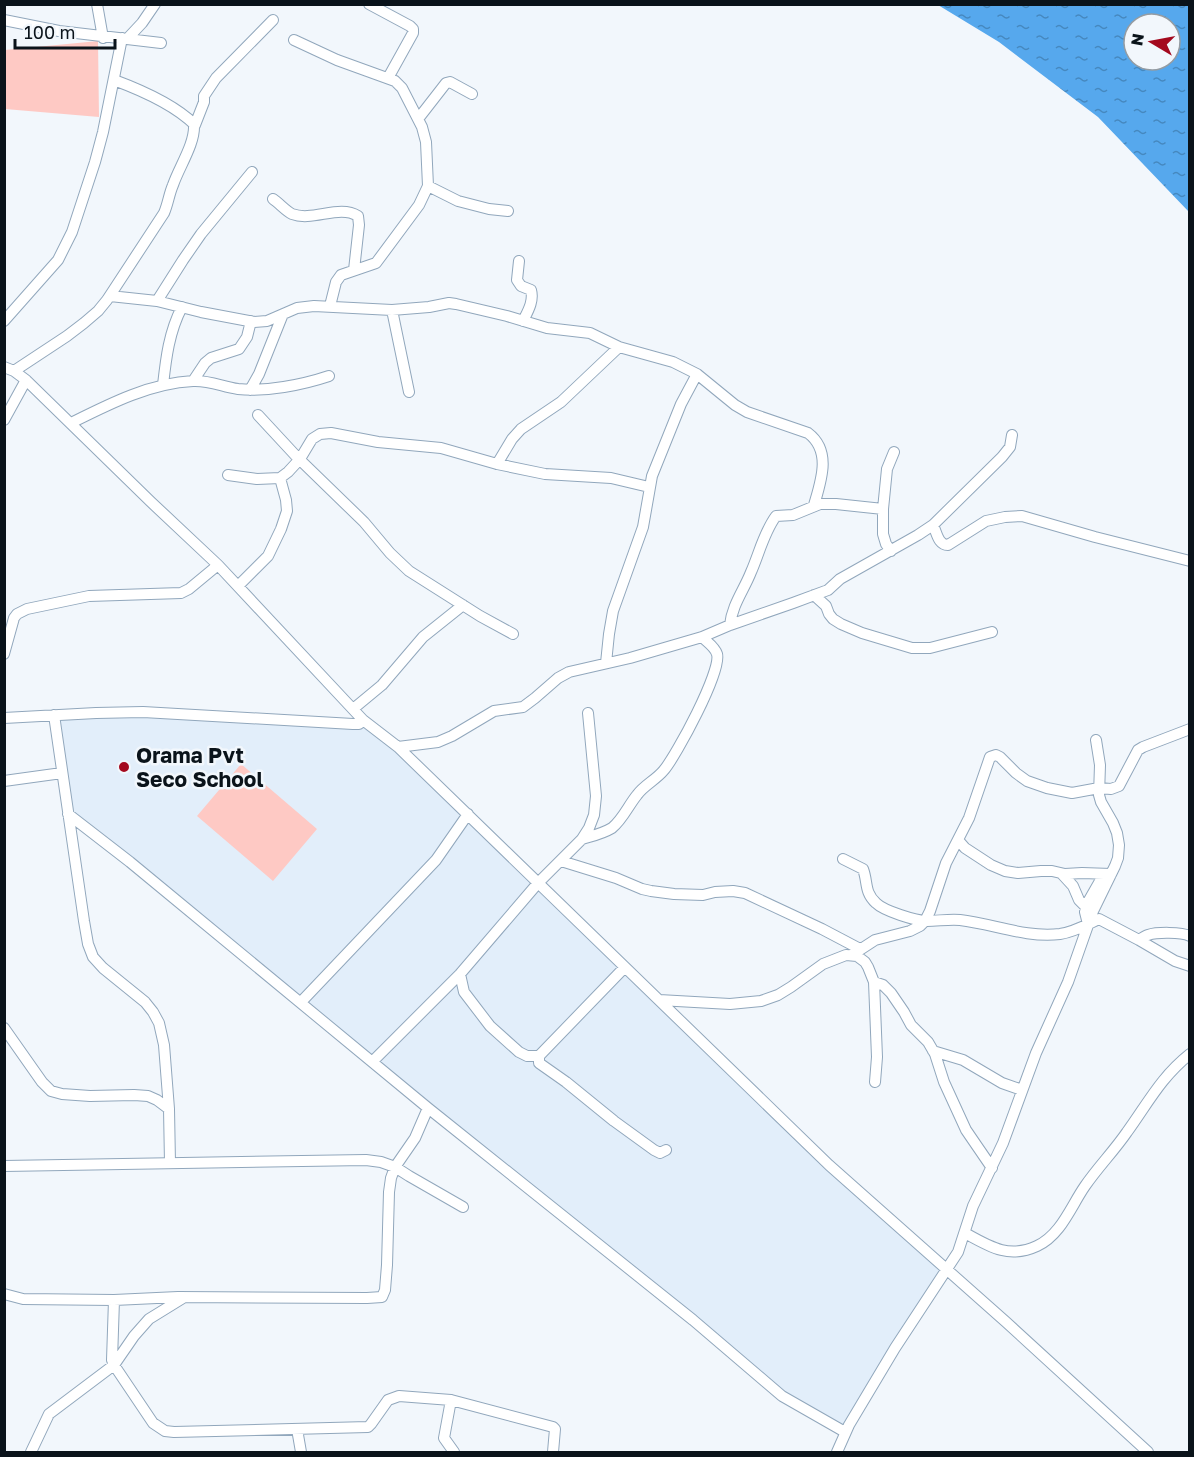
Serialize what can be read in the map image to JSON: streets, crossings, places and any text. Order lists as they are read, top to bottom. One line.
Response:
{"places":["Orama Pvt Seco School"],"scale_bar":"100 m","north":"left"}
